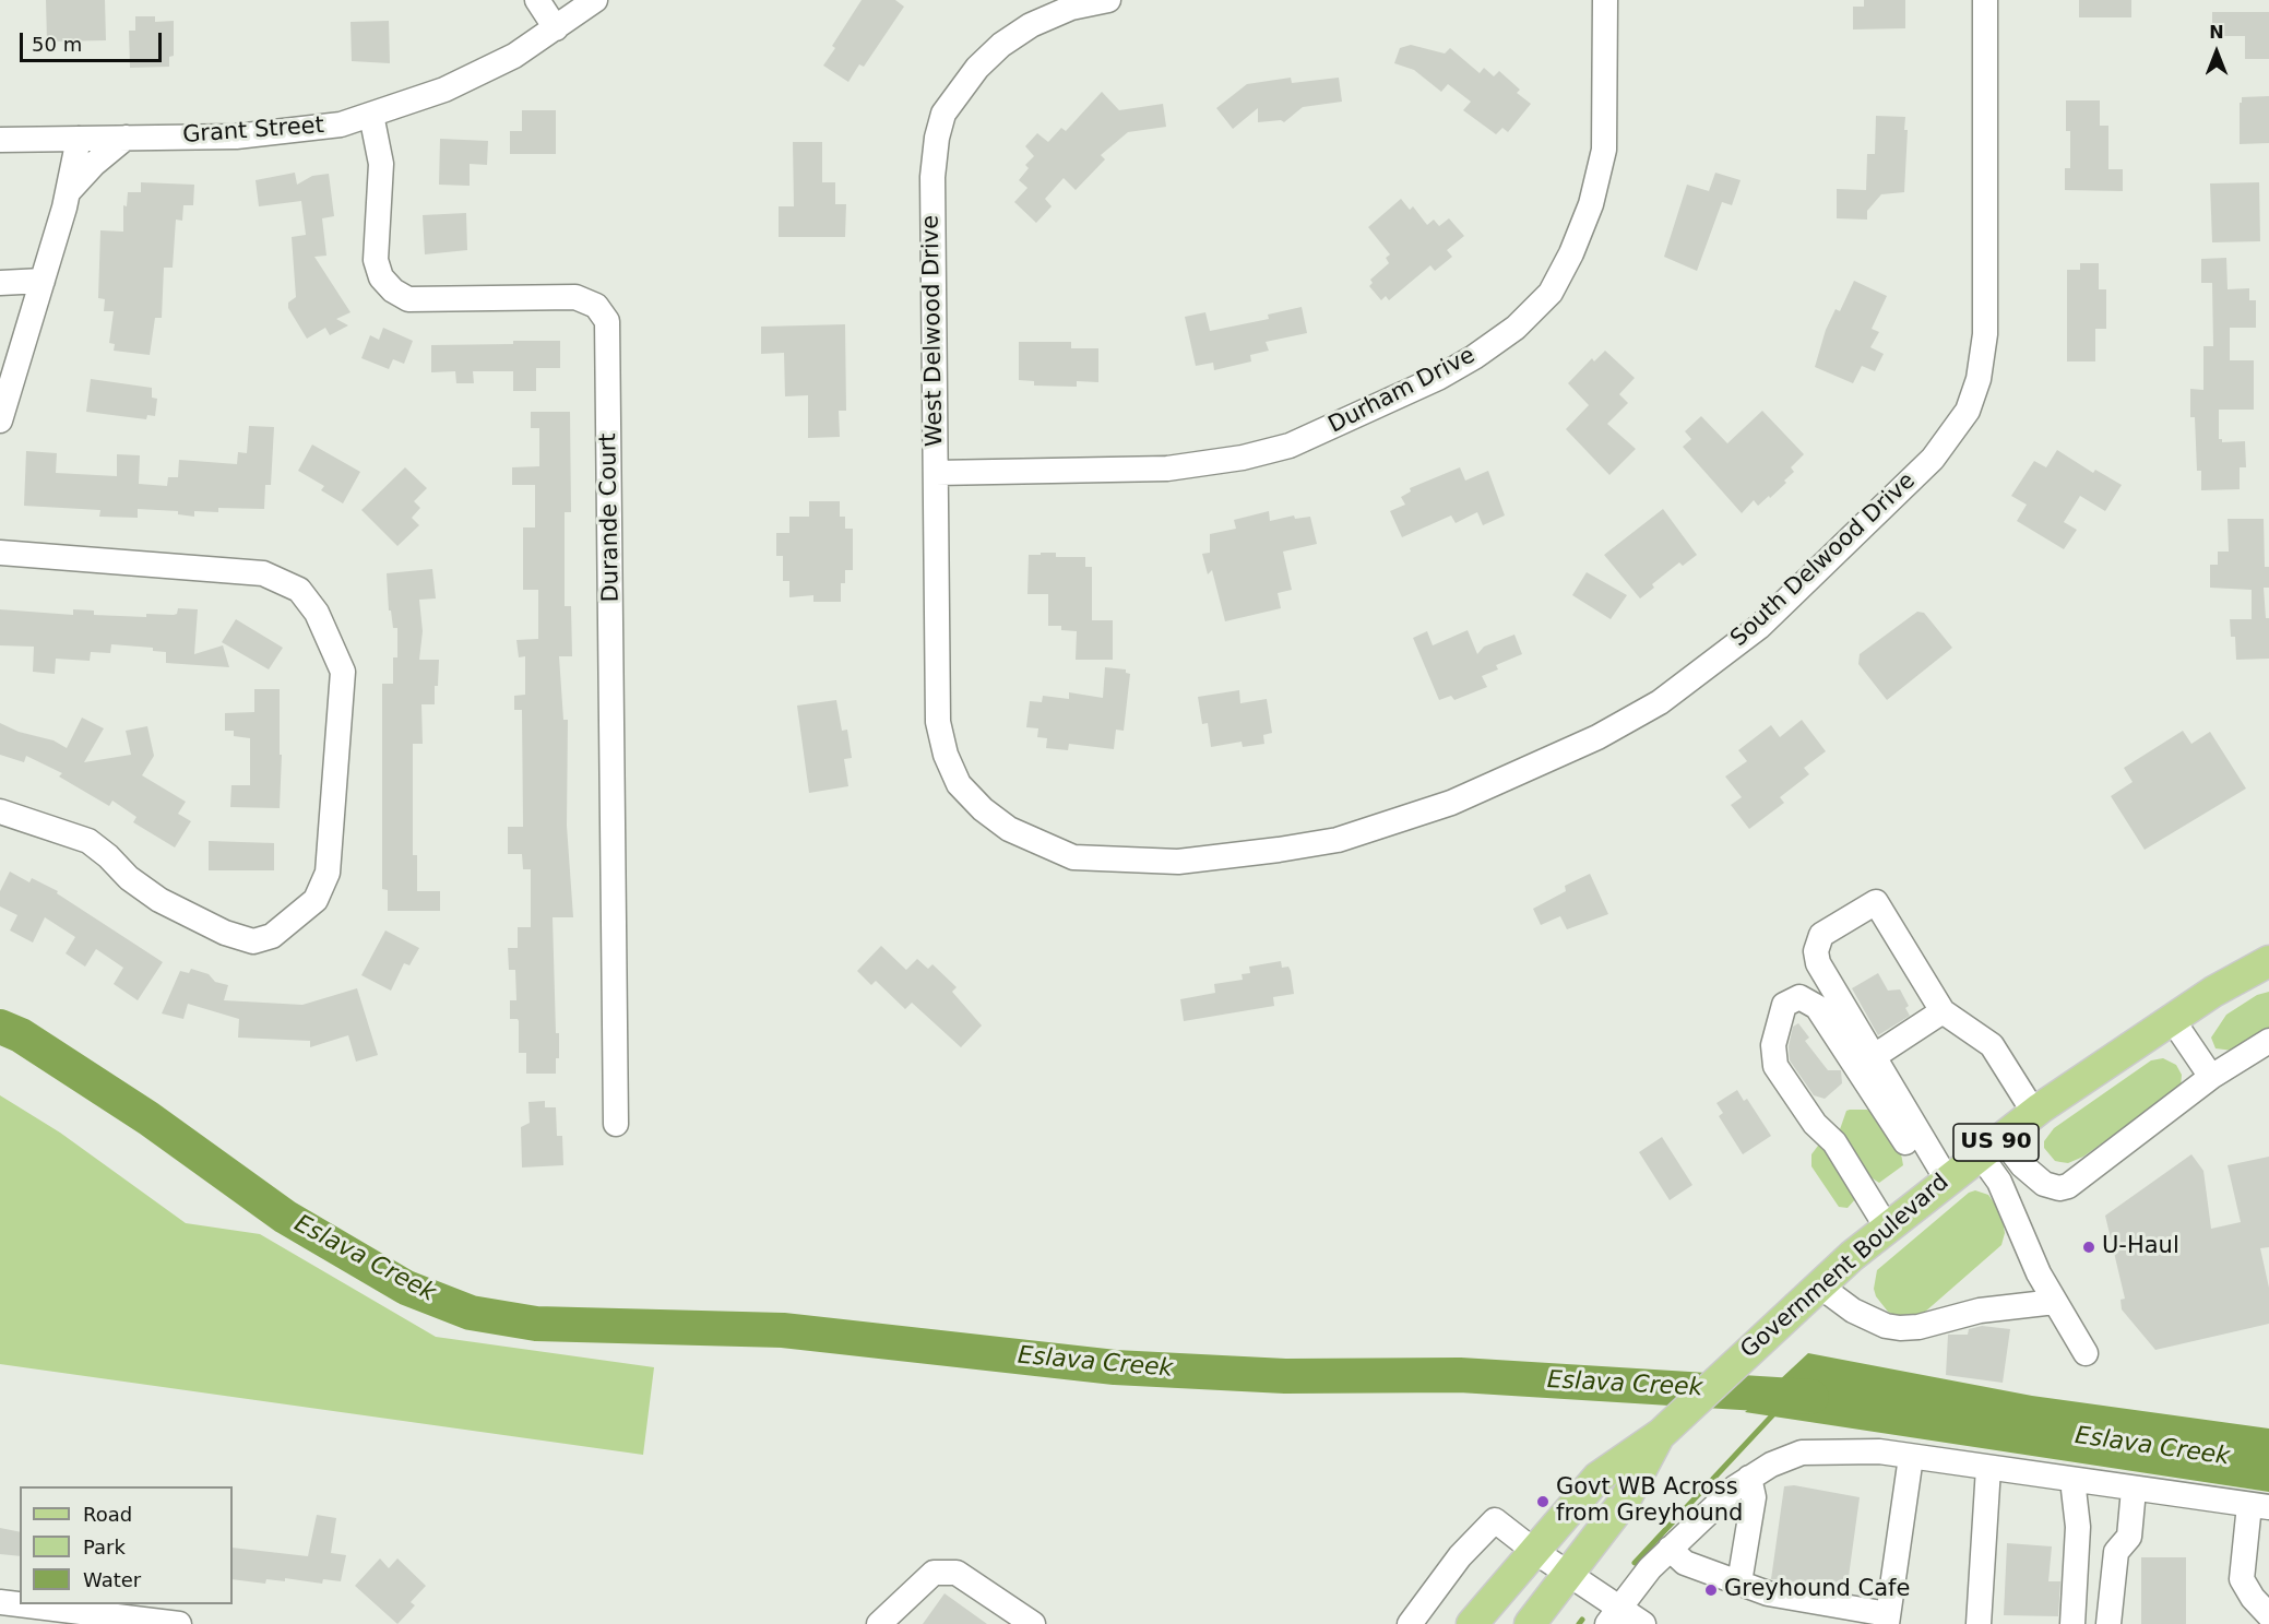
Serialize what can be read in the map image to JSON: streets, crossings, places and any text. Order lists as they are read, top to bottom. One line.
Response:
{"streets":{"main road":["US 90","Government Boulevard"],"street":["Grant Street","West Delwood Drive","Durham Drive","Durande Court","South Delwood Drive"]},"crossings":[["Grant Street","Durande Court"],["West Delwood Drive","Durham Drive"],["West Delwood Drive","South Delwood Drive"]],"water":["Eslava Creek"],"places":["U-Haul","Govt WB Across from Greyhound","Greyhound Cafe"],"legend":["Road","Park","Water"],"scale_bar":"50 m","north":"top"}
